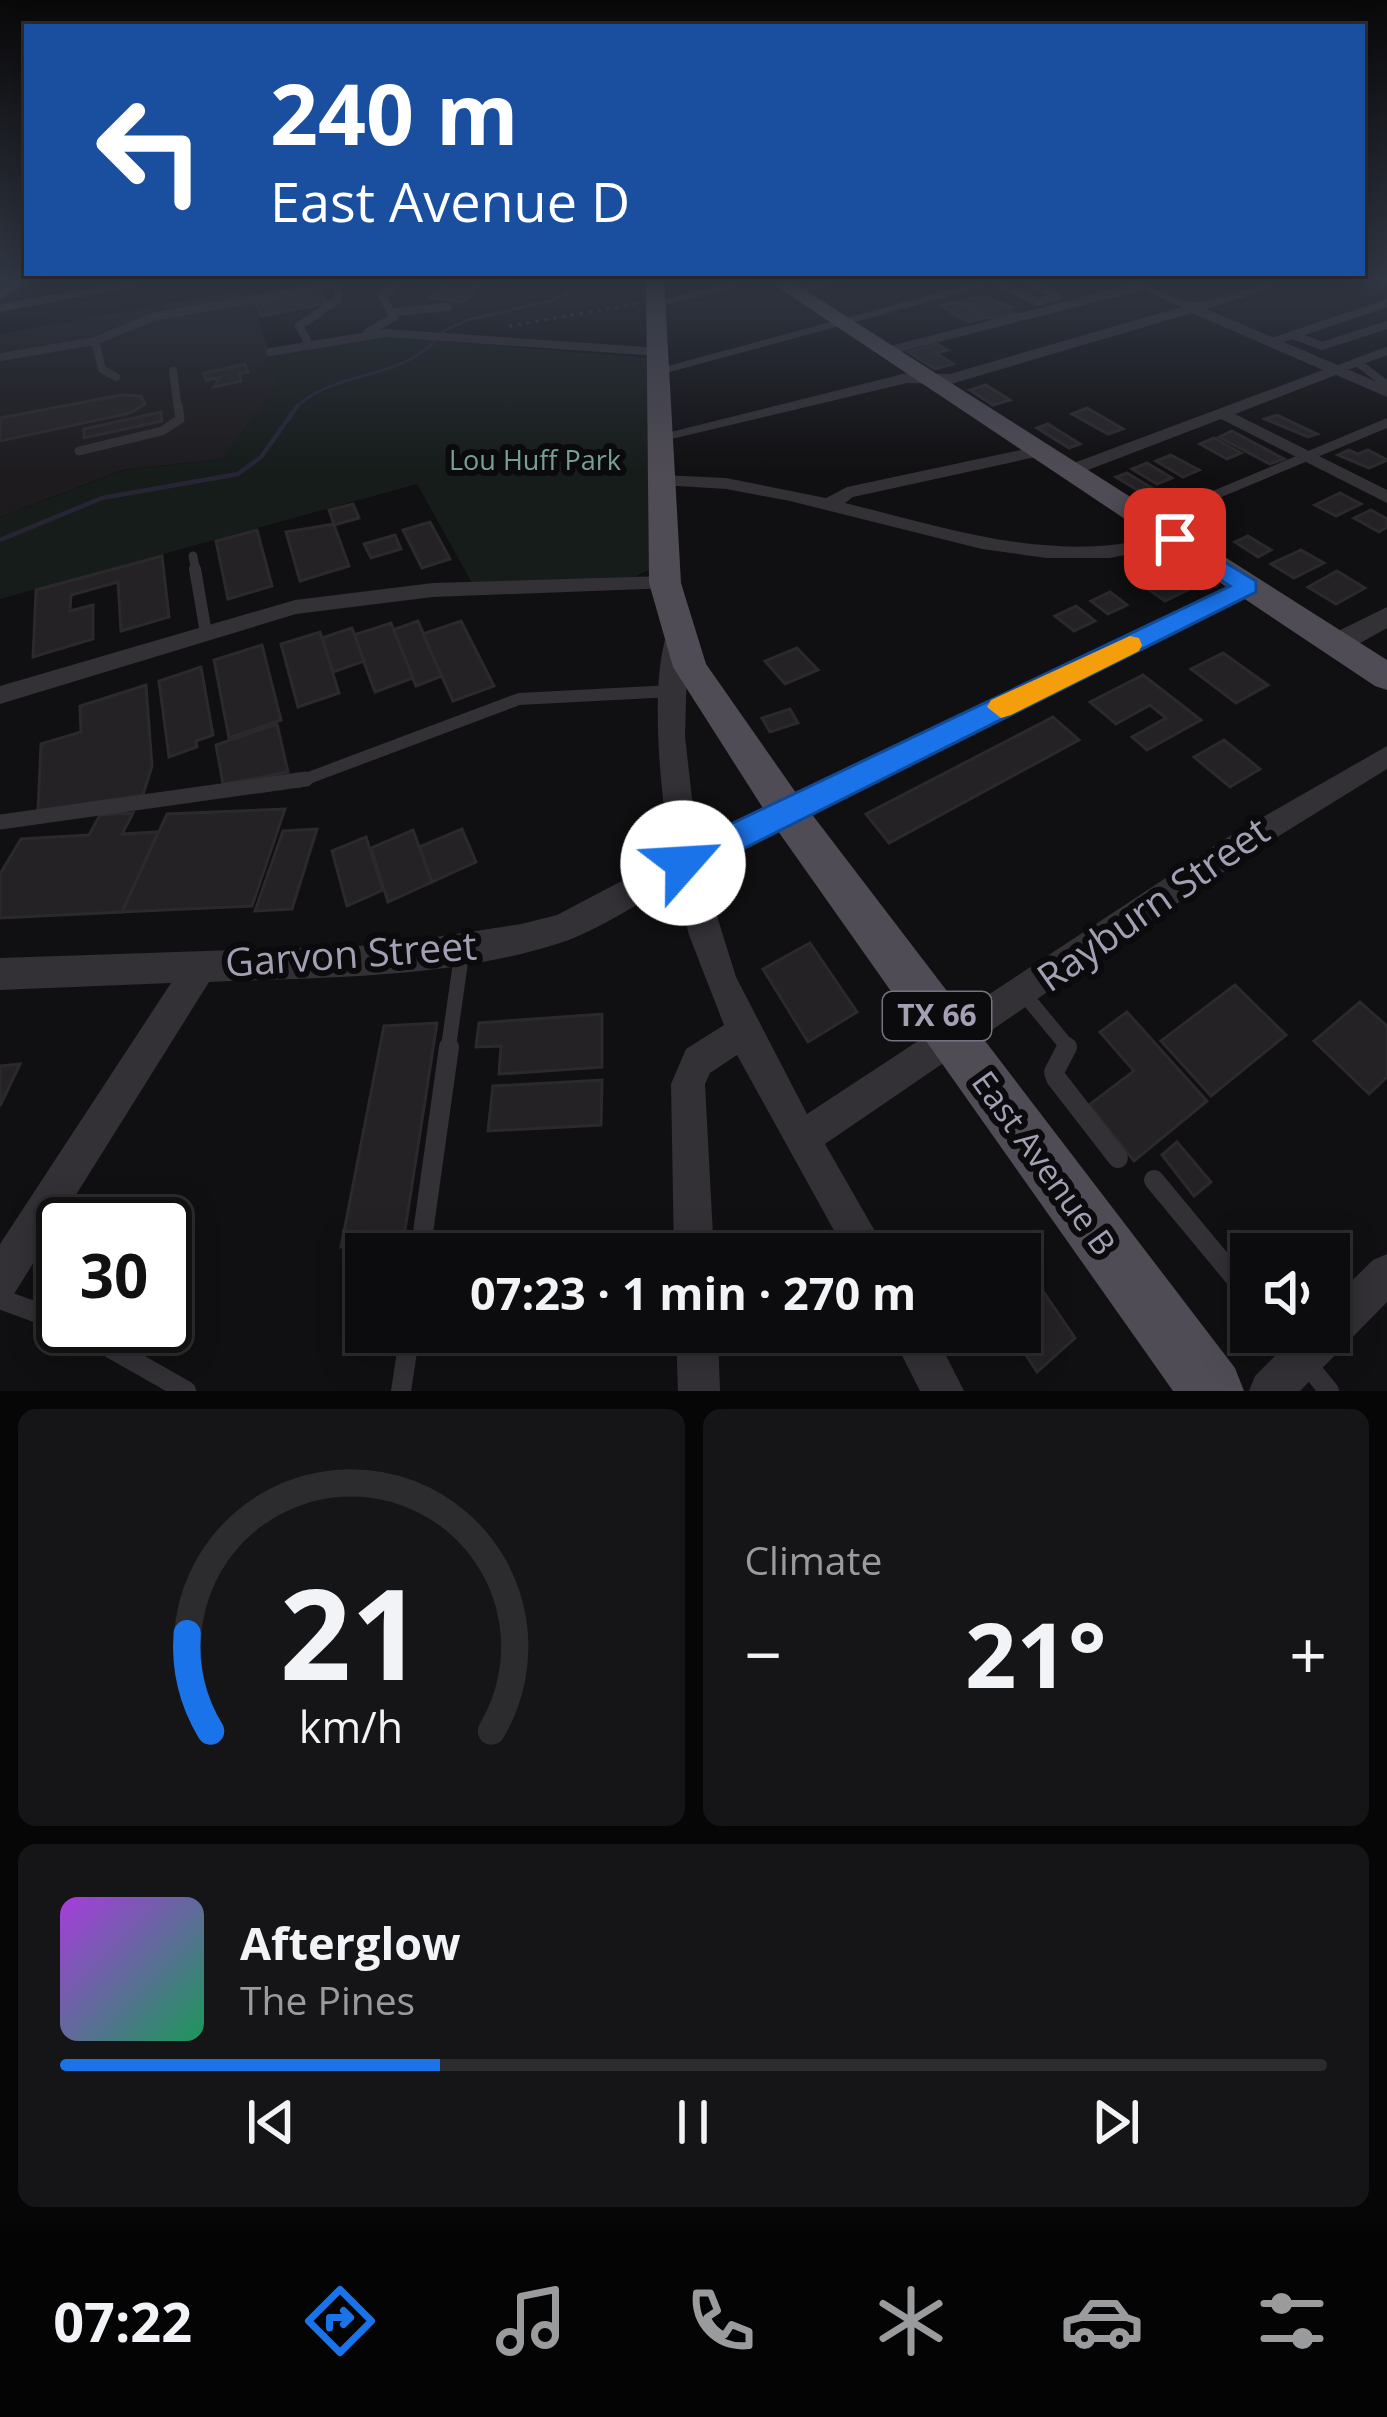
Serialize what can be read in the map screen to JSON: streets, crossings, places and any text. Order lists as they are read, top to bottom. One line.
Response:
{"streets":{"main road":["TX 66","East Avenue B"],"street":["Rayburn Street","Garvon Street"]},"crossings":[["Rayburn Street","East Avenue B"],["Garvon Street","East Avenue B"]],"parks":["Lou Huff Park"],"page":{"turn":["240 m","East Avenue D"],"limit":"30","trip":"07:23 · 1 min · 270 m","tile":"Climate","heat":["−","21°","+"],"song":["Afterglow","The Pines"],"tabs":"07:22","gauge":["21","km/h"]}}
